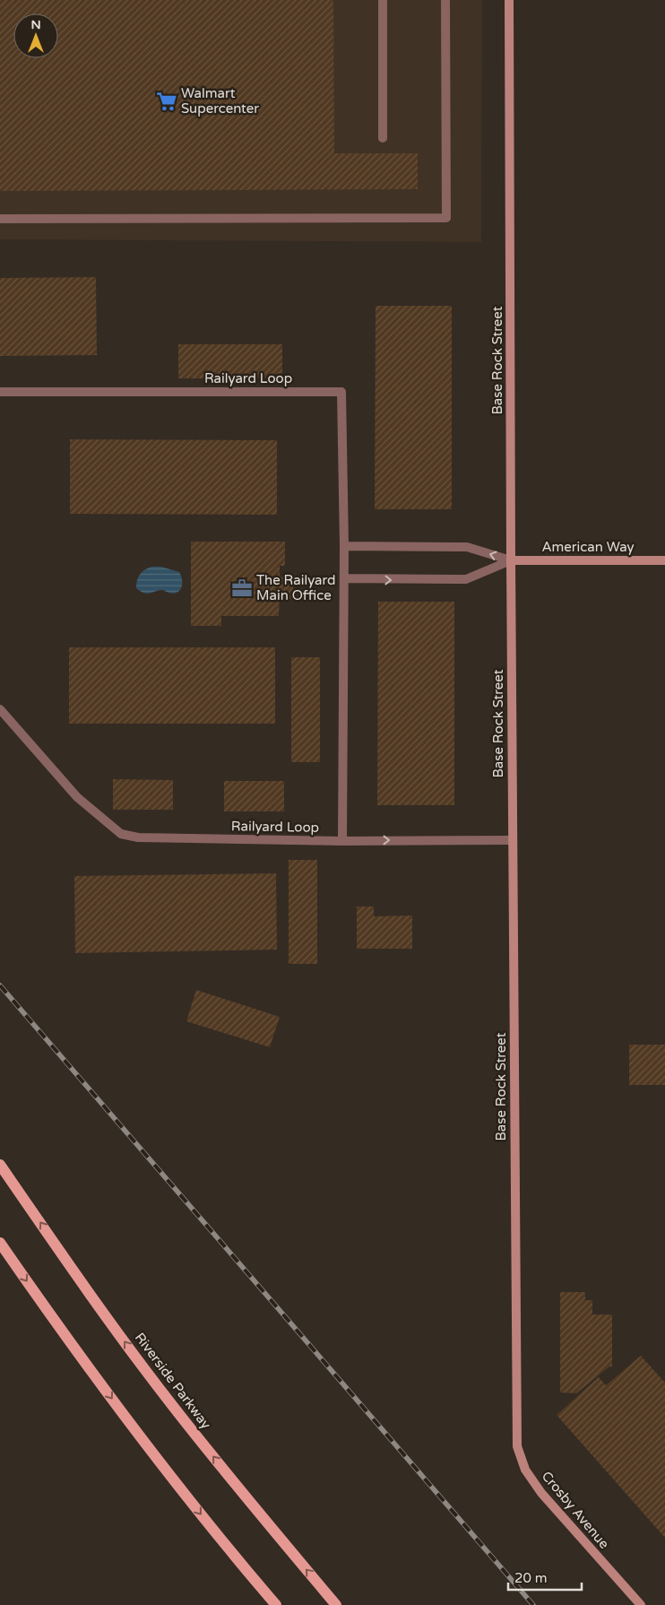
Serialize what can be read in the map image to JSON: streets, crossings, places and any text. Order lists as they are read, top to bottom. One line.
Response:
{"streets":{"main road":["Riverside Parkway"],"street":["Base Rock Street","Railyard Loop","American Way","Crosby Avenue"]},"crossings":[["Base Rock Street","American Way"],["Base Rock Street","Crosby Avenue"]],"places":{"supermarket":["Walmart Supercenter"],"office":["The Railyard Main Office"]},"scale_bar":"20 m","north":"top"}
